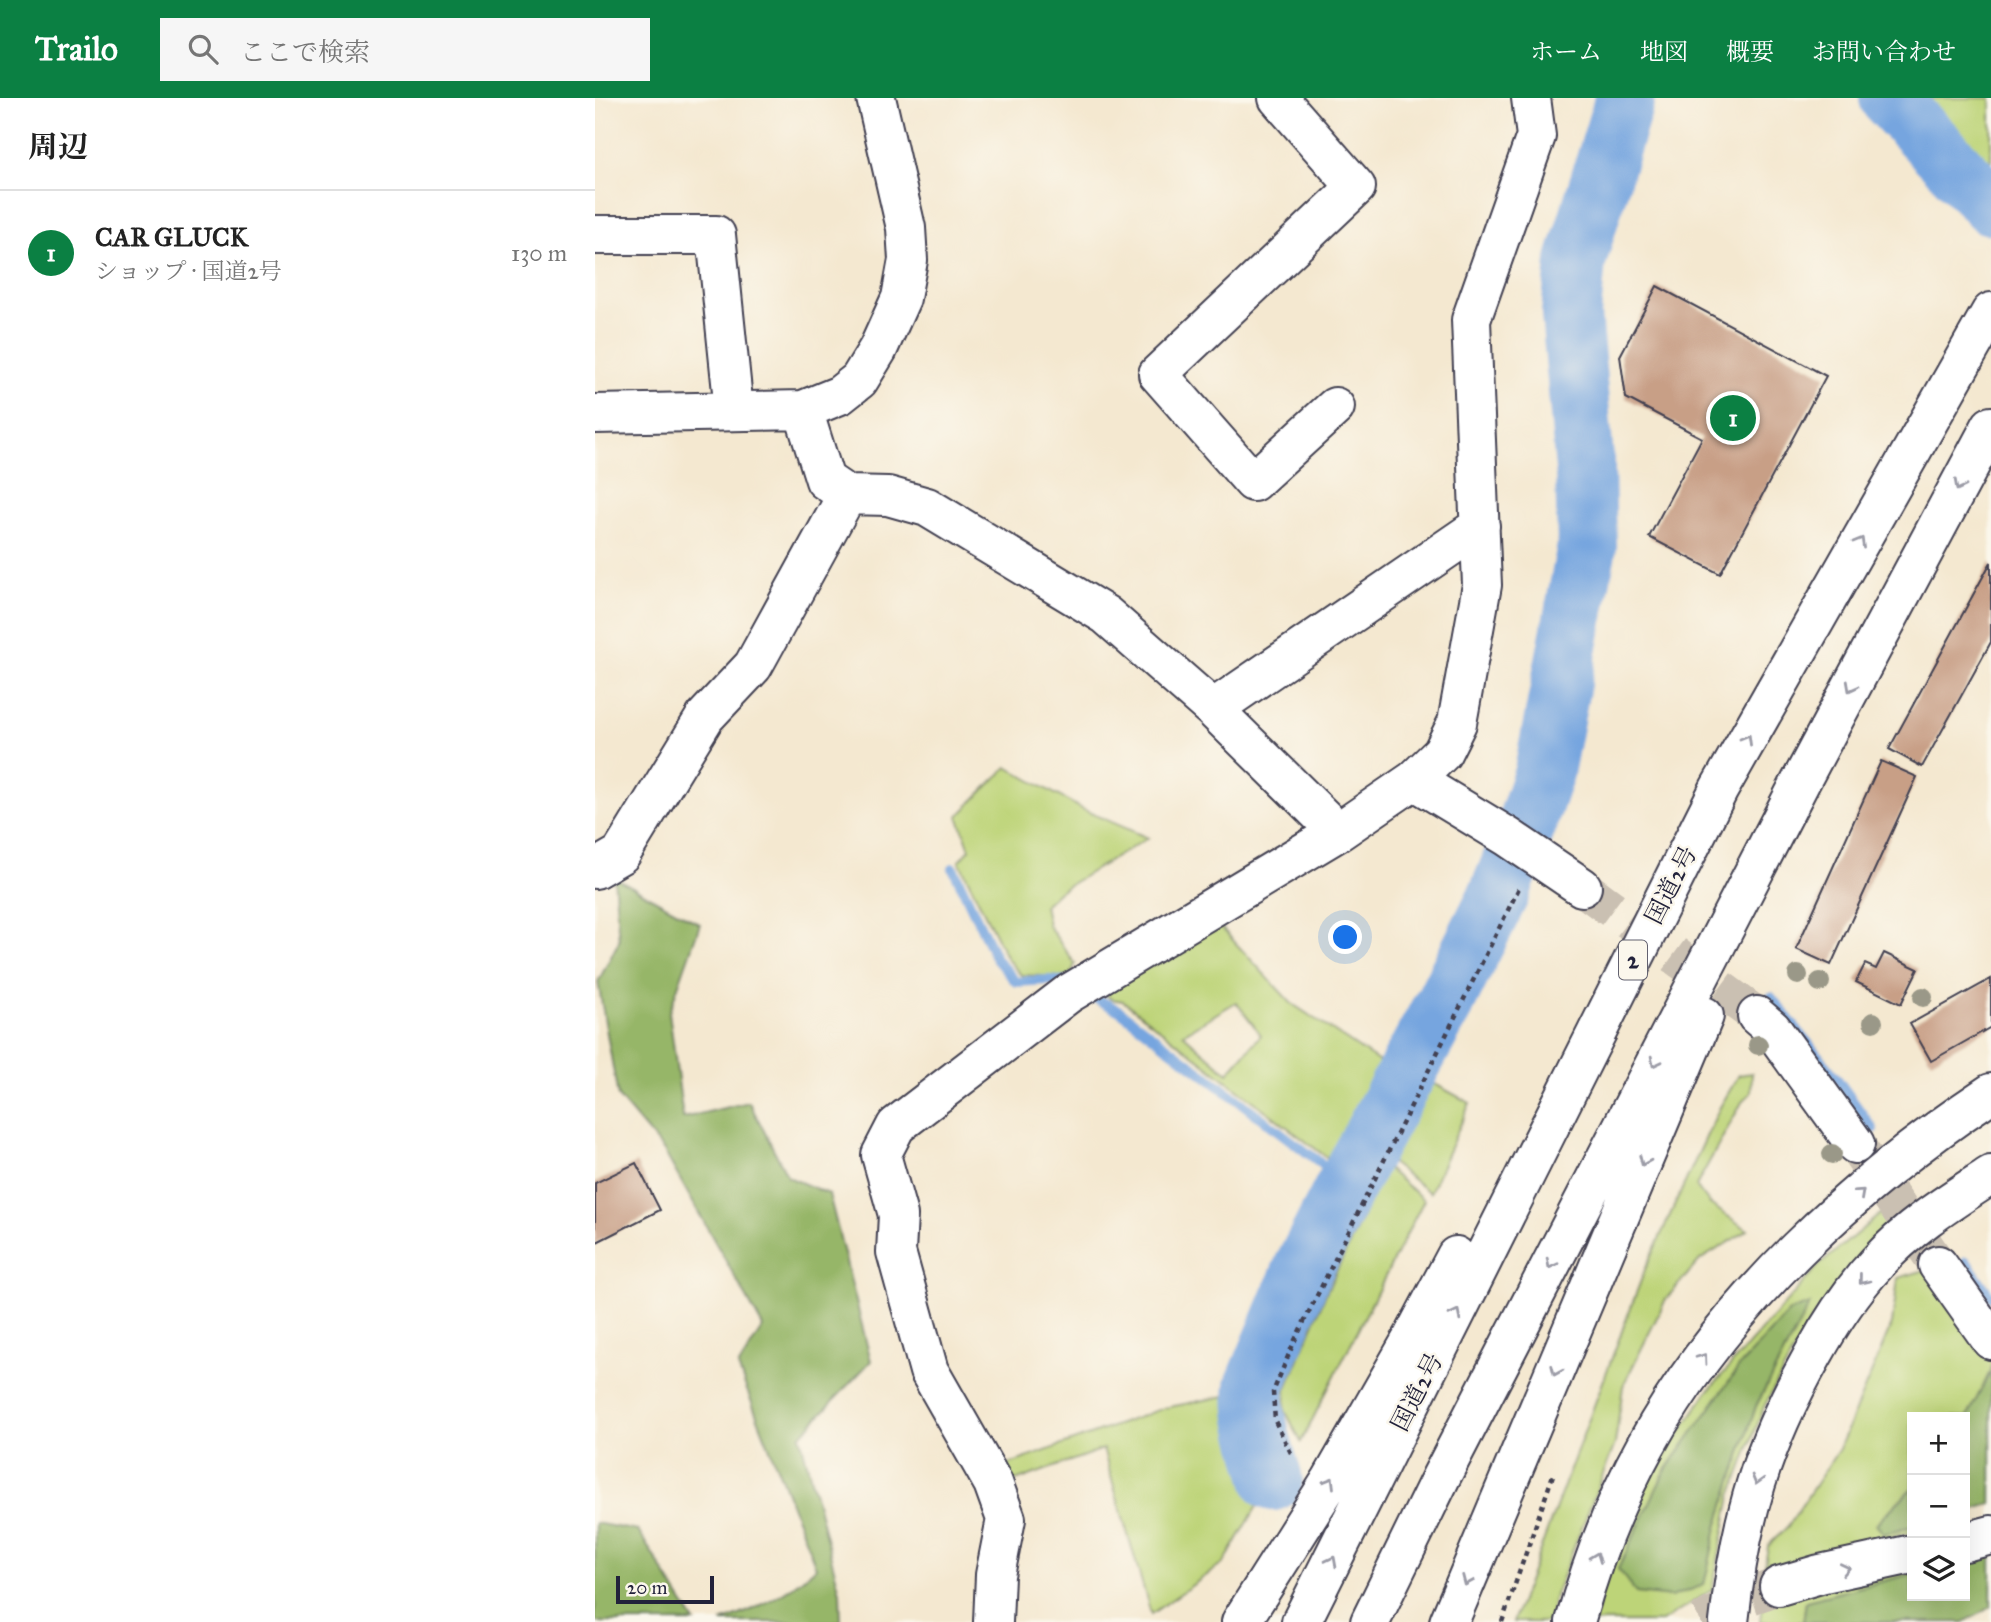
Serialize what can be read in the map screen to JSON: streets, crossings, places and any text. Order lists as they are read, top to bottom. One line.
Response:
{"streets":{"main road":["国道2号","2"]},"scale_bar":"20 m","page":{"header":"Trailo","search":"ここで検索","nav":["ホーム","地図","概要","お問い合わせ"],"heading":"周辺","list":[{"mark":"1","name":"CAR GLUCK","note":"ショップ · 国道2号","value":"130 m"}],"pins":"1","map_buttons":["+","−"],"scale":"20 m"}}
